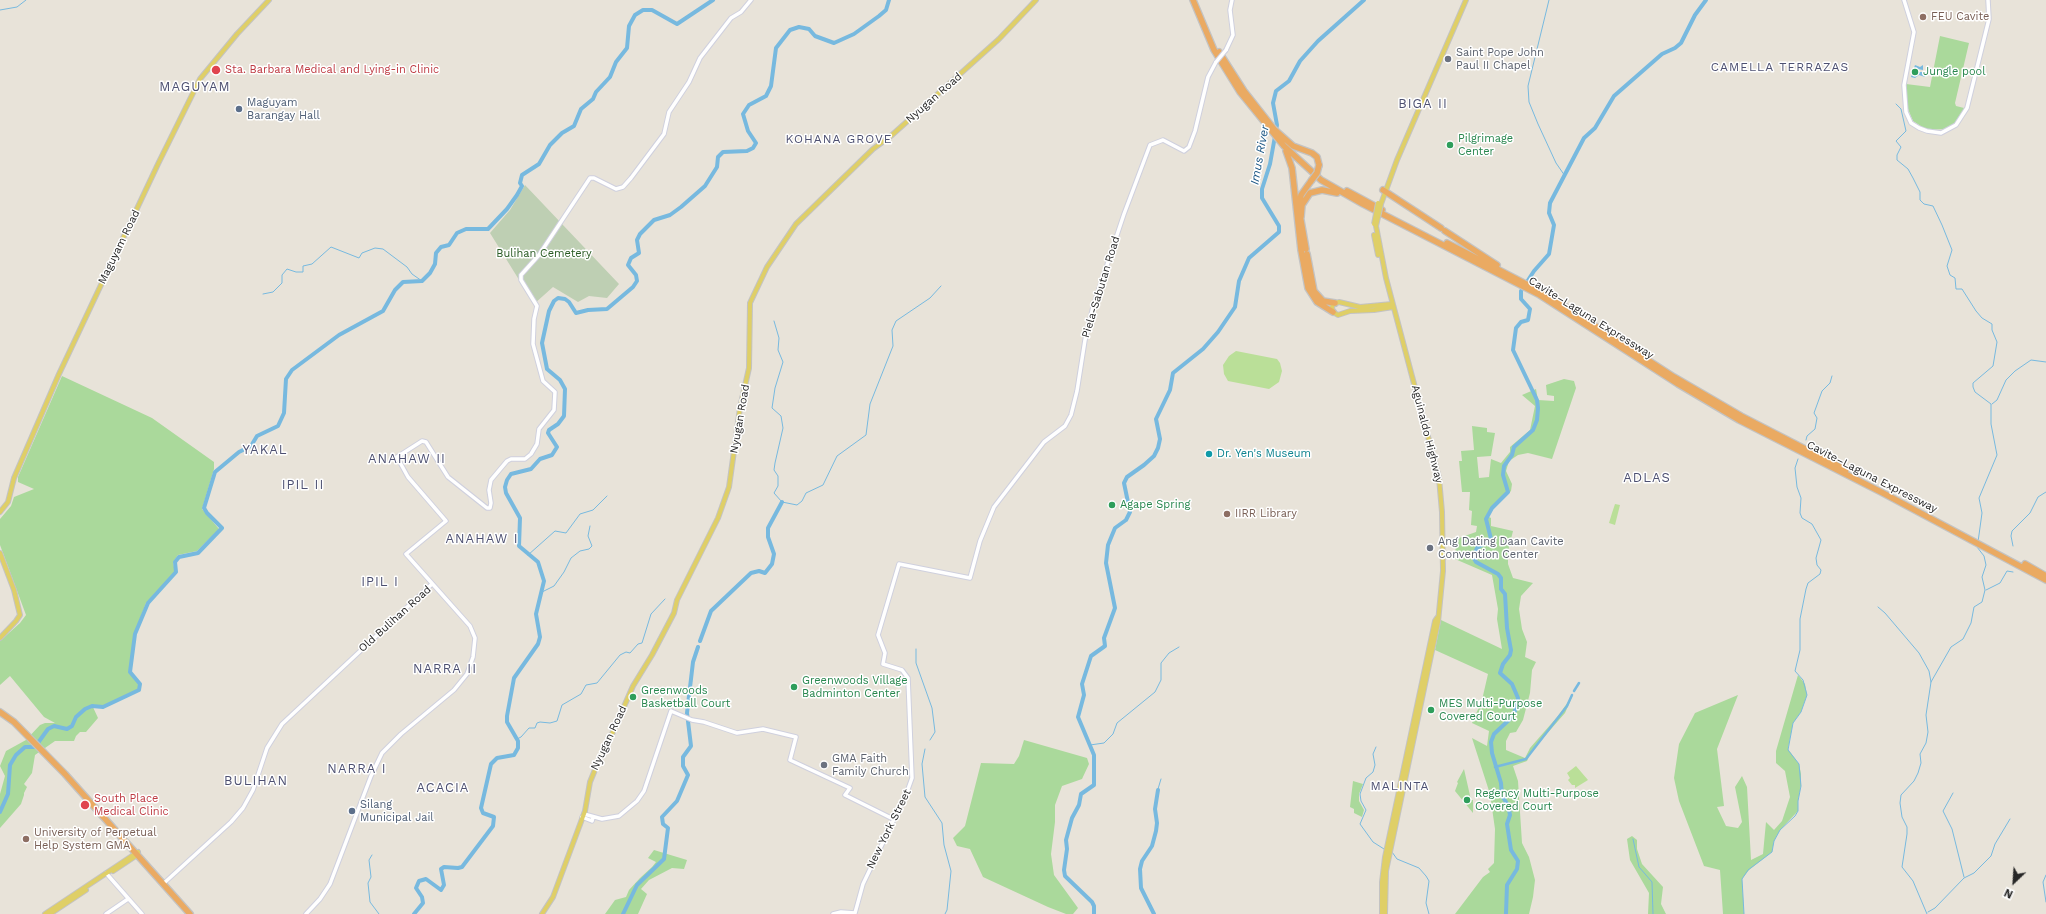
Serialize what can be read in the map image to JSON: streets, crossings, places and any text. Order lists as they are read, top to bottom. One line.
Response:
{"streets":{"highway":["Cavite–Laguna Expressway"],"main road":["Nyugan Road","Maguyam Road","Aguinaldo Highway"],"street":["Piela-Sabutan Road","Old Bulihan Road","New York Street"]},"crossings":[["Piela-Sabutan Road","New York Street"]],"districts":["CAMELLA TERRAZAS","MAGUYAM","BIGA II","KOHANA GROVE","YAKAL","ANAHAW II","ADLAS","IPIL II","ANAHAW I","IPIL I","NARRA II","NARRA I","BULIHAN","MALINTA","ACACIA"],"water":["Imus River"],"parks":["Bulihan Cemetery"],"places":["FEU Cavite","Saint Pope John Paul II Chapel","Sta. Barbara Medical and Lying-in Clinic","Jungle pool","Maguyam Barangay Hall","Pilgrimage Center","Dr. Yen's Museum","Agape Spring","IIRR Library","Ang Dating Daan Cavite Convention Center","Greenwoods Village Badminton Center","Greenwoods Basketball Court","MES Multi-Purpose Covered Court","GMA Faith Family Church","Regency Multi-Purpose Covered Court","South Place Medical Clinic","Silang Municipal Jail","University of Perpetual Help System GMA"],"north":"bottom left"}
